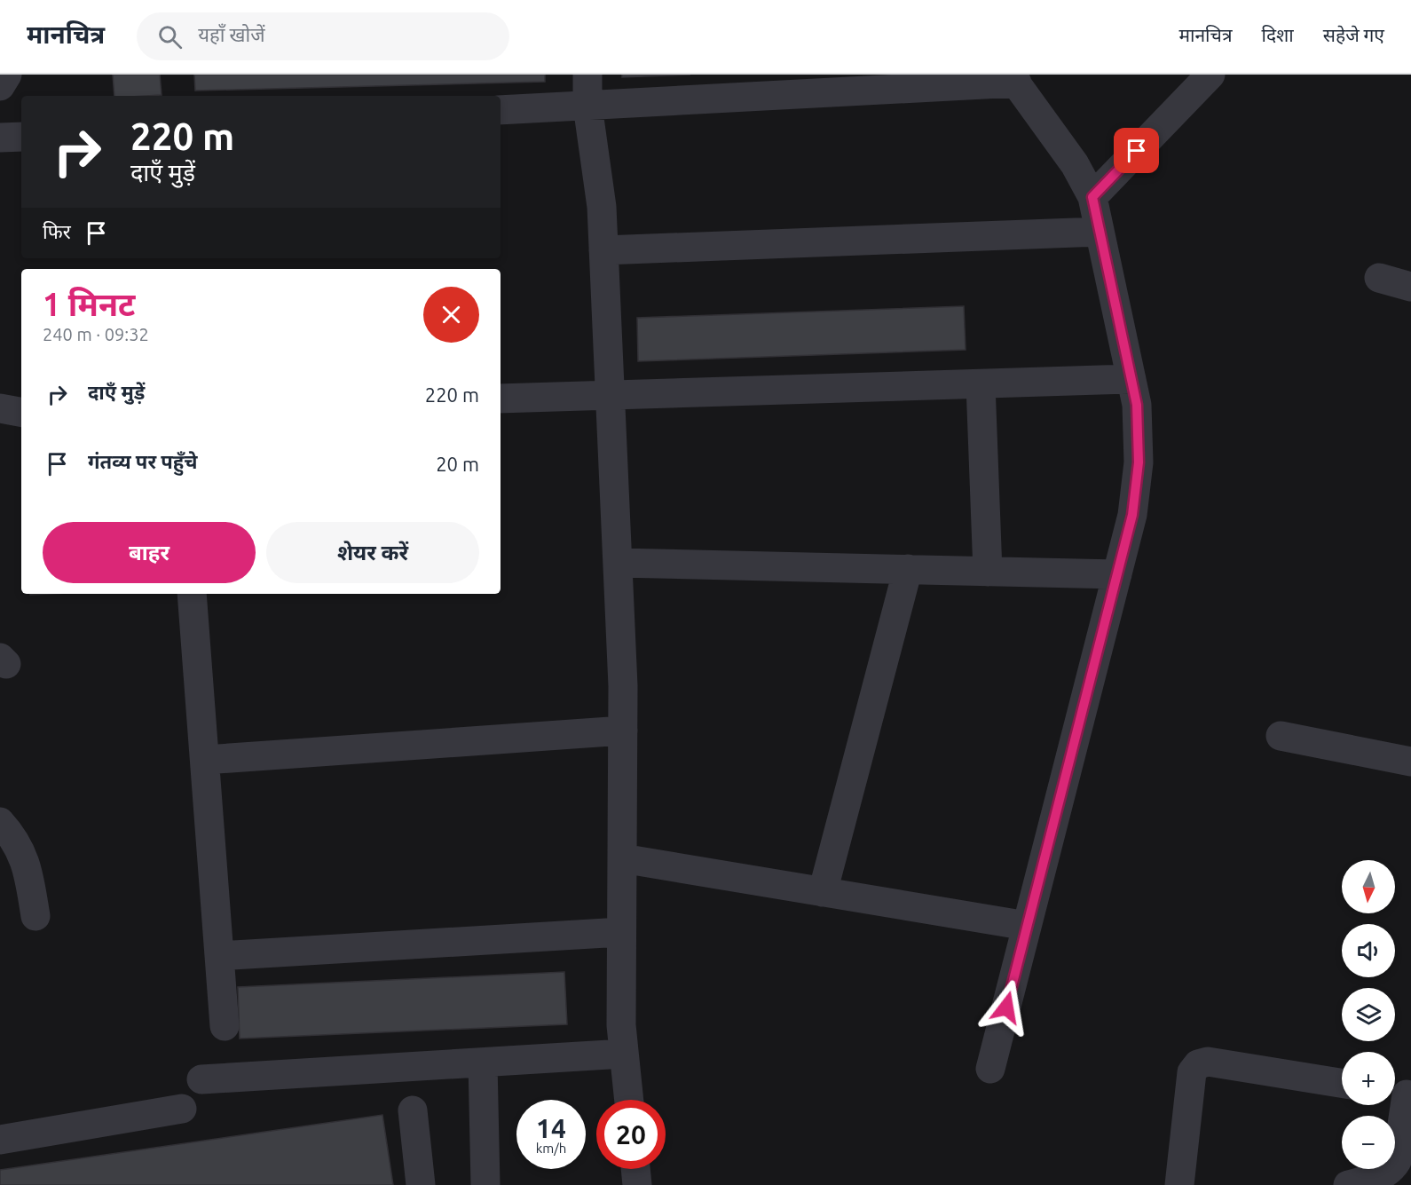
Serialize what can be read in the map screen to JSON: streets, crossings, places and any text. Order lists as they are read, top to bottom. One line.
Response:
{"north":"bottom","page":{"header":"मानचित्र","search":"यहाँ खोजें","nav":["मानचित्र","दिशा","सहेजे गए"],"turn":["220 m","दाएँ मुड़ें"],"then":"फिर","heading":["1 मिनट","240 m · 09:32"],"list":[{"name":"दाएँ मुड़ें","value":"220 m"},{"name":"गंतव्य पर पहुँचे","value":"20 m"}],"buttons":["बाहर","शेयर करें"],"map_buttons":["+","−"],"speed":"14 km/h","limit":"20"}}
